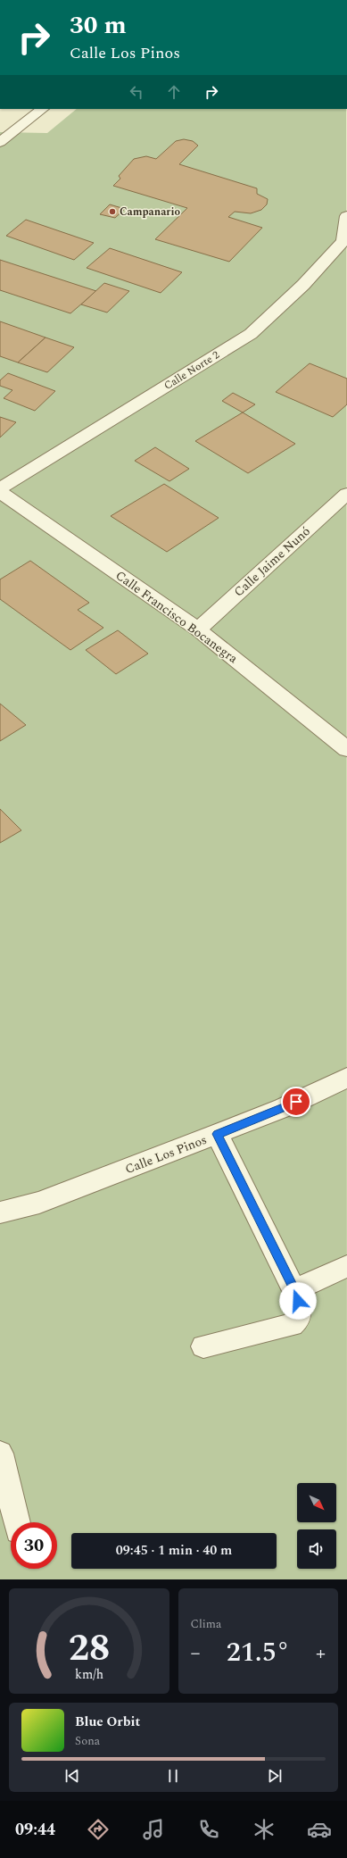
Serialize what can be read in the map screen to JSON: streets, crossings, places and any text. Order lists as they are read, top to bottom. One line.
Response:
{"streets":{"street":["Calle Norte 2","Calle Jaime Nunó","Calle Francisco Bocanegra","Calle Los Pinos"]},"crossings":[["Calle Jaime Nunó","Calle Francisco Bocanegra"]],"places":["Campanario"],"north":"bottom right","page":{"turn":["30 m","Calle Los Pinos"],"limit":"30","trip":"09:45 · 1 min · 40 m","tile":"Clima","heat":["−","21.5°","+"],"song":["Blue Orbit","Sona"],"tabs":"09:44","gauge":["28","km/h"]}}
